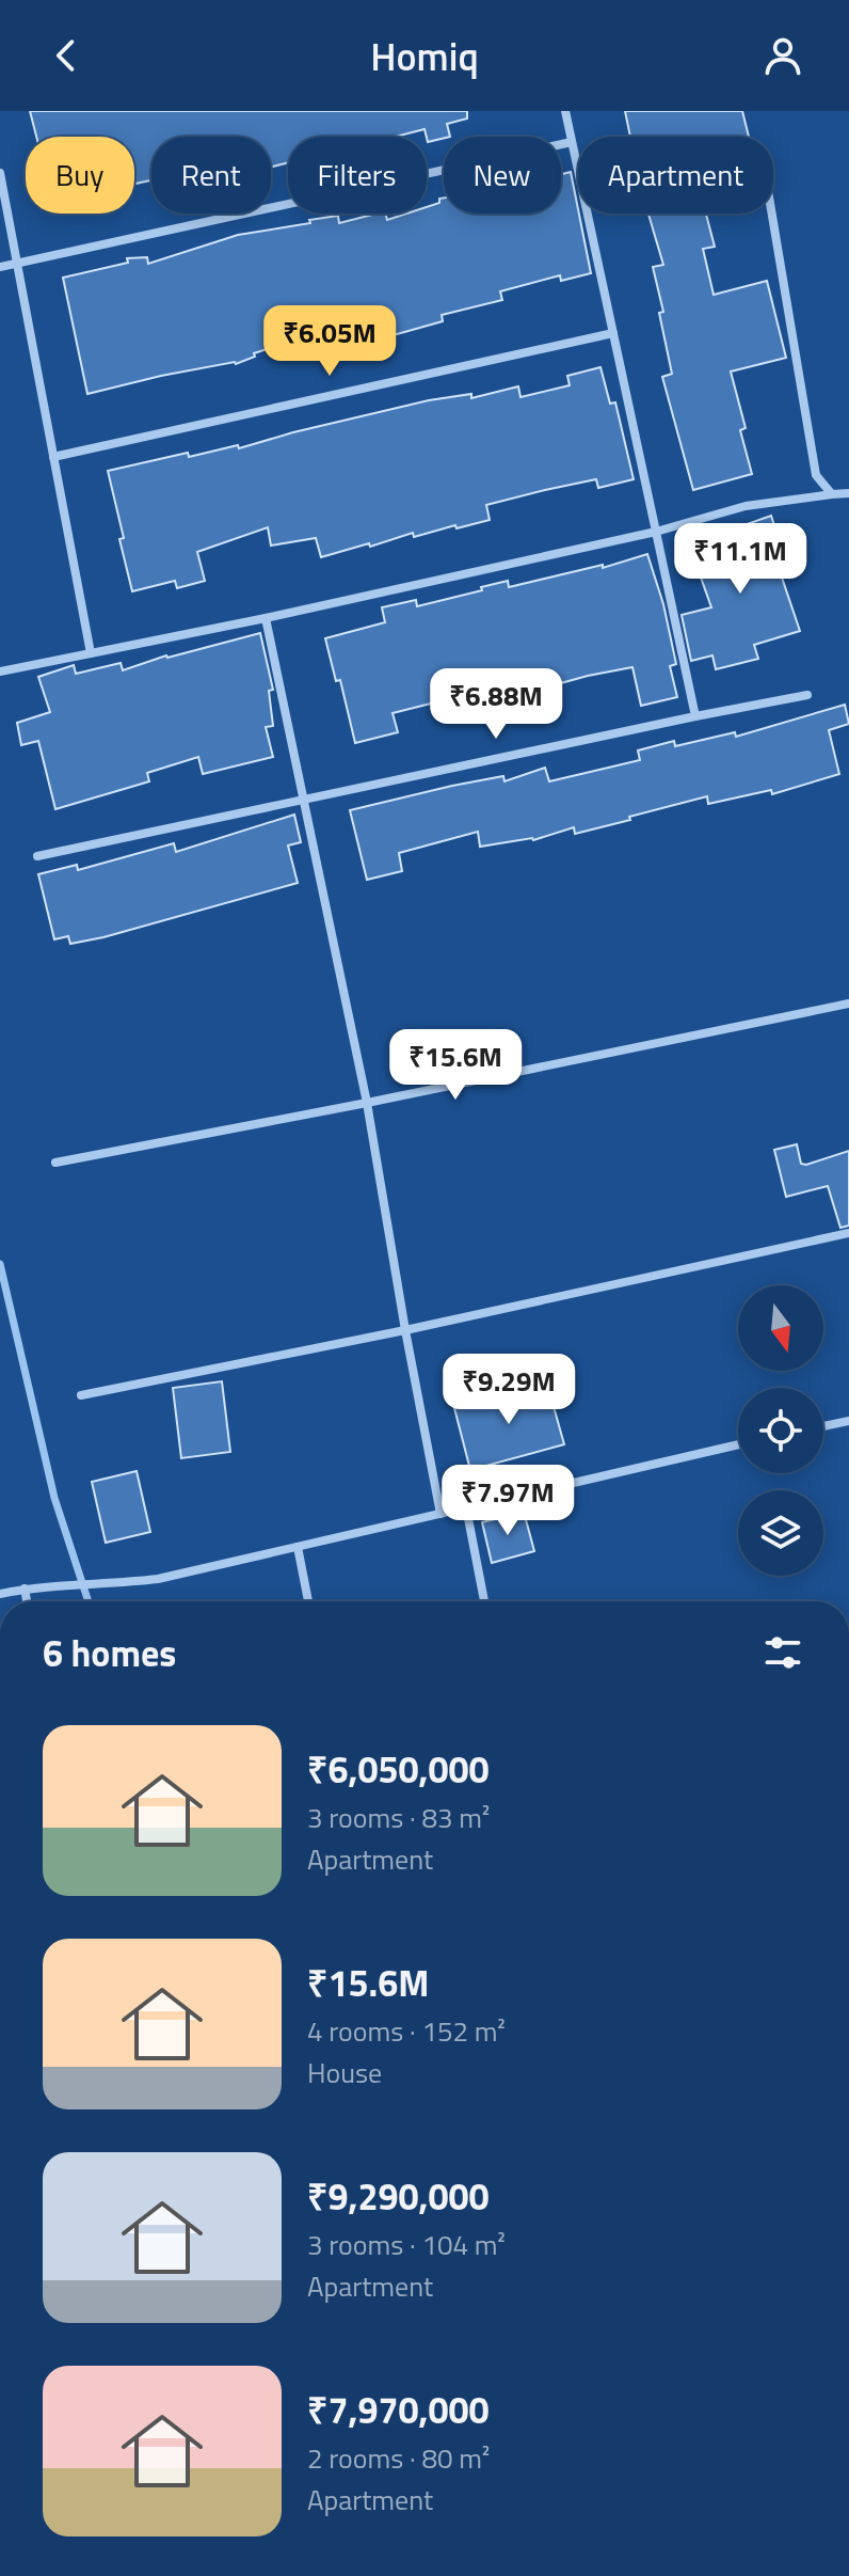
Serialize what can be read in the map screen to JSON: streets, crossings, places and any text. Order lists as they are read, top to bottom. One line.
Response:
{"north":"bottom","page":{"header":"Homiq","chip":["Buy","Rent","Filters","New","Apartment"],"price":["₹6.05M","₹11.1M","₹6.88M","₹15.6M","₹9.29M","₹7.97M"],"heading":"6 homes","list":[{"name":"₹6,050,000","note":"3 rooms · 83 m² · Apartment"},{"name":"₹15.6M","note":"4 rooms · 152 m² · House"},{"name":"₹9,290,000","note":"3 rooms · 104 m² · Apartment"},{"name":"₹7,970,000","note":"2 rooms · 80 m² · Apartment"}]}}
